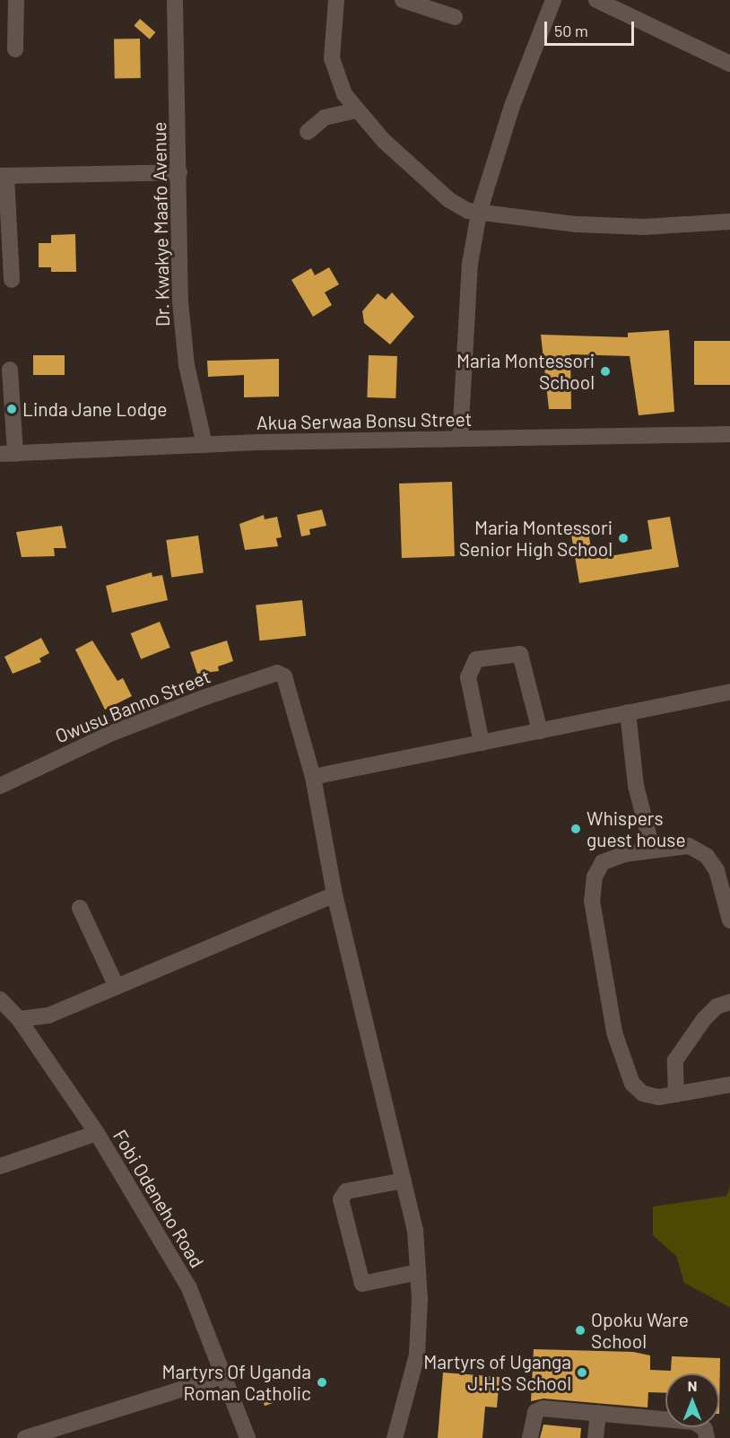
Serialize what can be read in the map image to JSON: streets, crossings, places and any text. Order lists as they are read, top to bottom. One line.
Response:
{"streets":{"street":["Dr. Kwakye Maafo Avenue","Akua Serwaa Bonsu Street","Owusu Banno Street","Fobi Odeneho Road"]},"crossings":[["Dr. Kwakye Maafo Avenue","Akua Serwaa Bonsu Street"]],"places":["Maria Montessori School","Linda Jane Lodge","Maria Montessori Senior High School","Whispers guest house","Opoku Ware School","Martyrs of Uganga J.H.S School","Martyrs Of Uganda Roman Catholic"],"scale_bar":"50 m","north":"top"}
